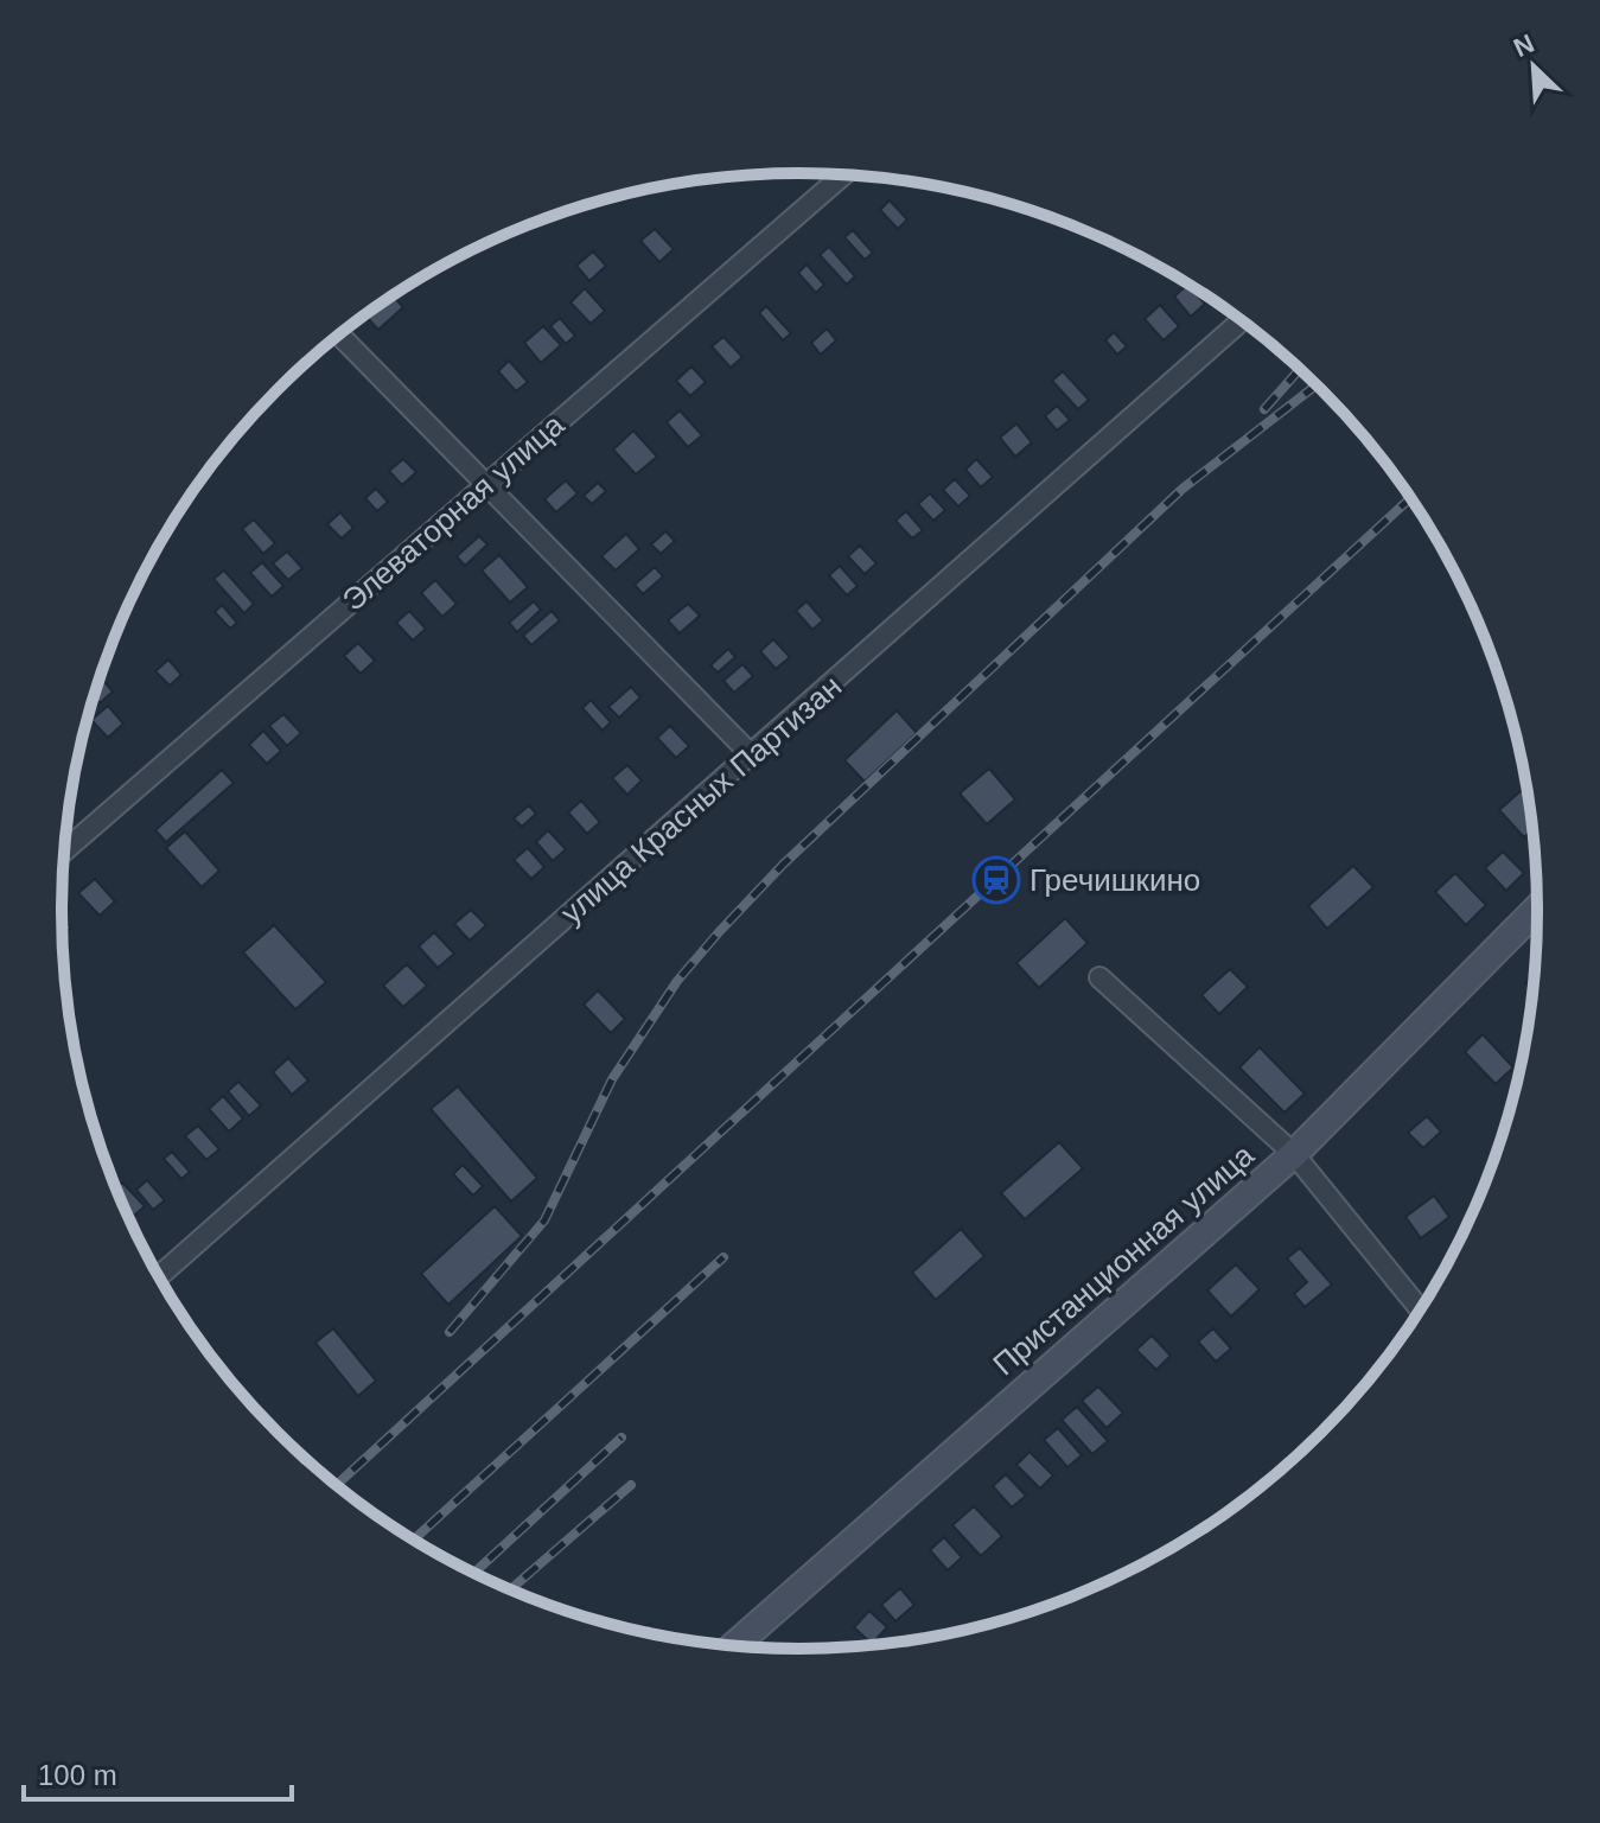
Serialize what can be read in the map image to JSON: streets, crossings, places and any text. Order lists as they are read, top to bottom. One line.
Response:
{"streets":{"street":["Элеваторная улица","улица Красных Партизан","Пристанционная улица"]},"places":{"station":["Гречишкино"]},"scale_bar":"100 m","north":"top left"}
